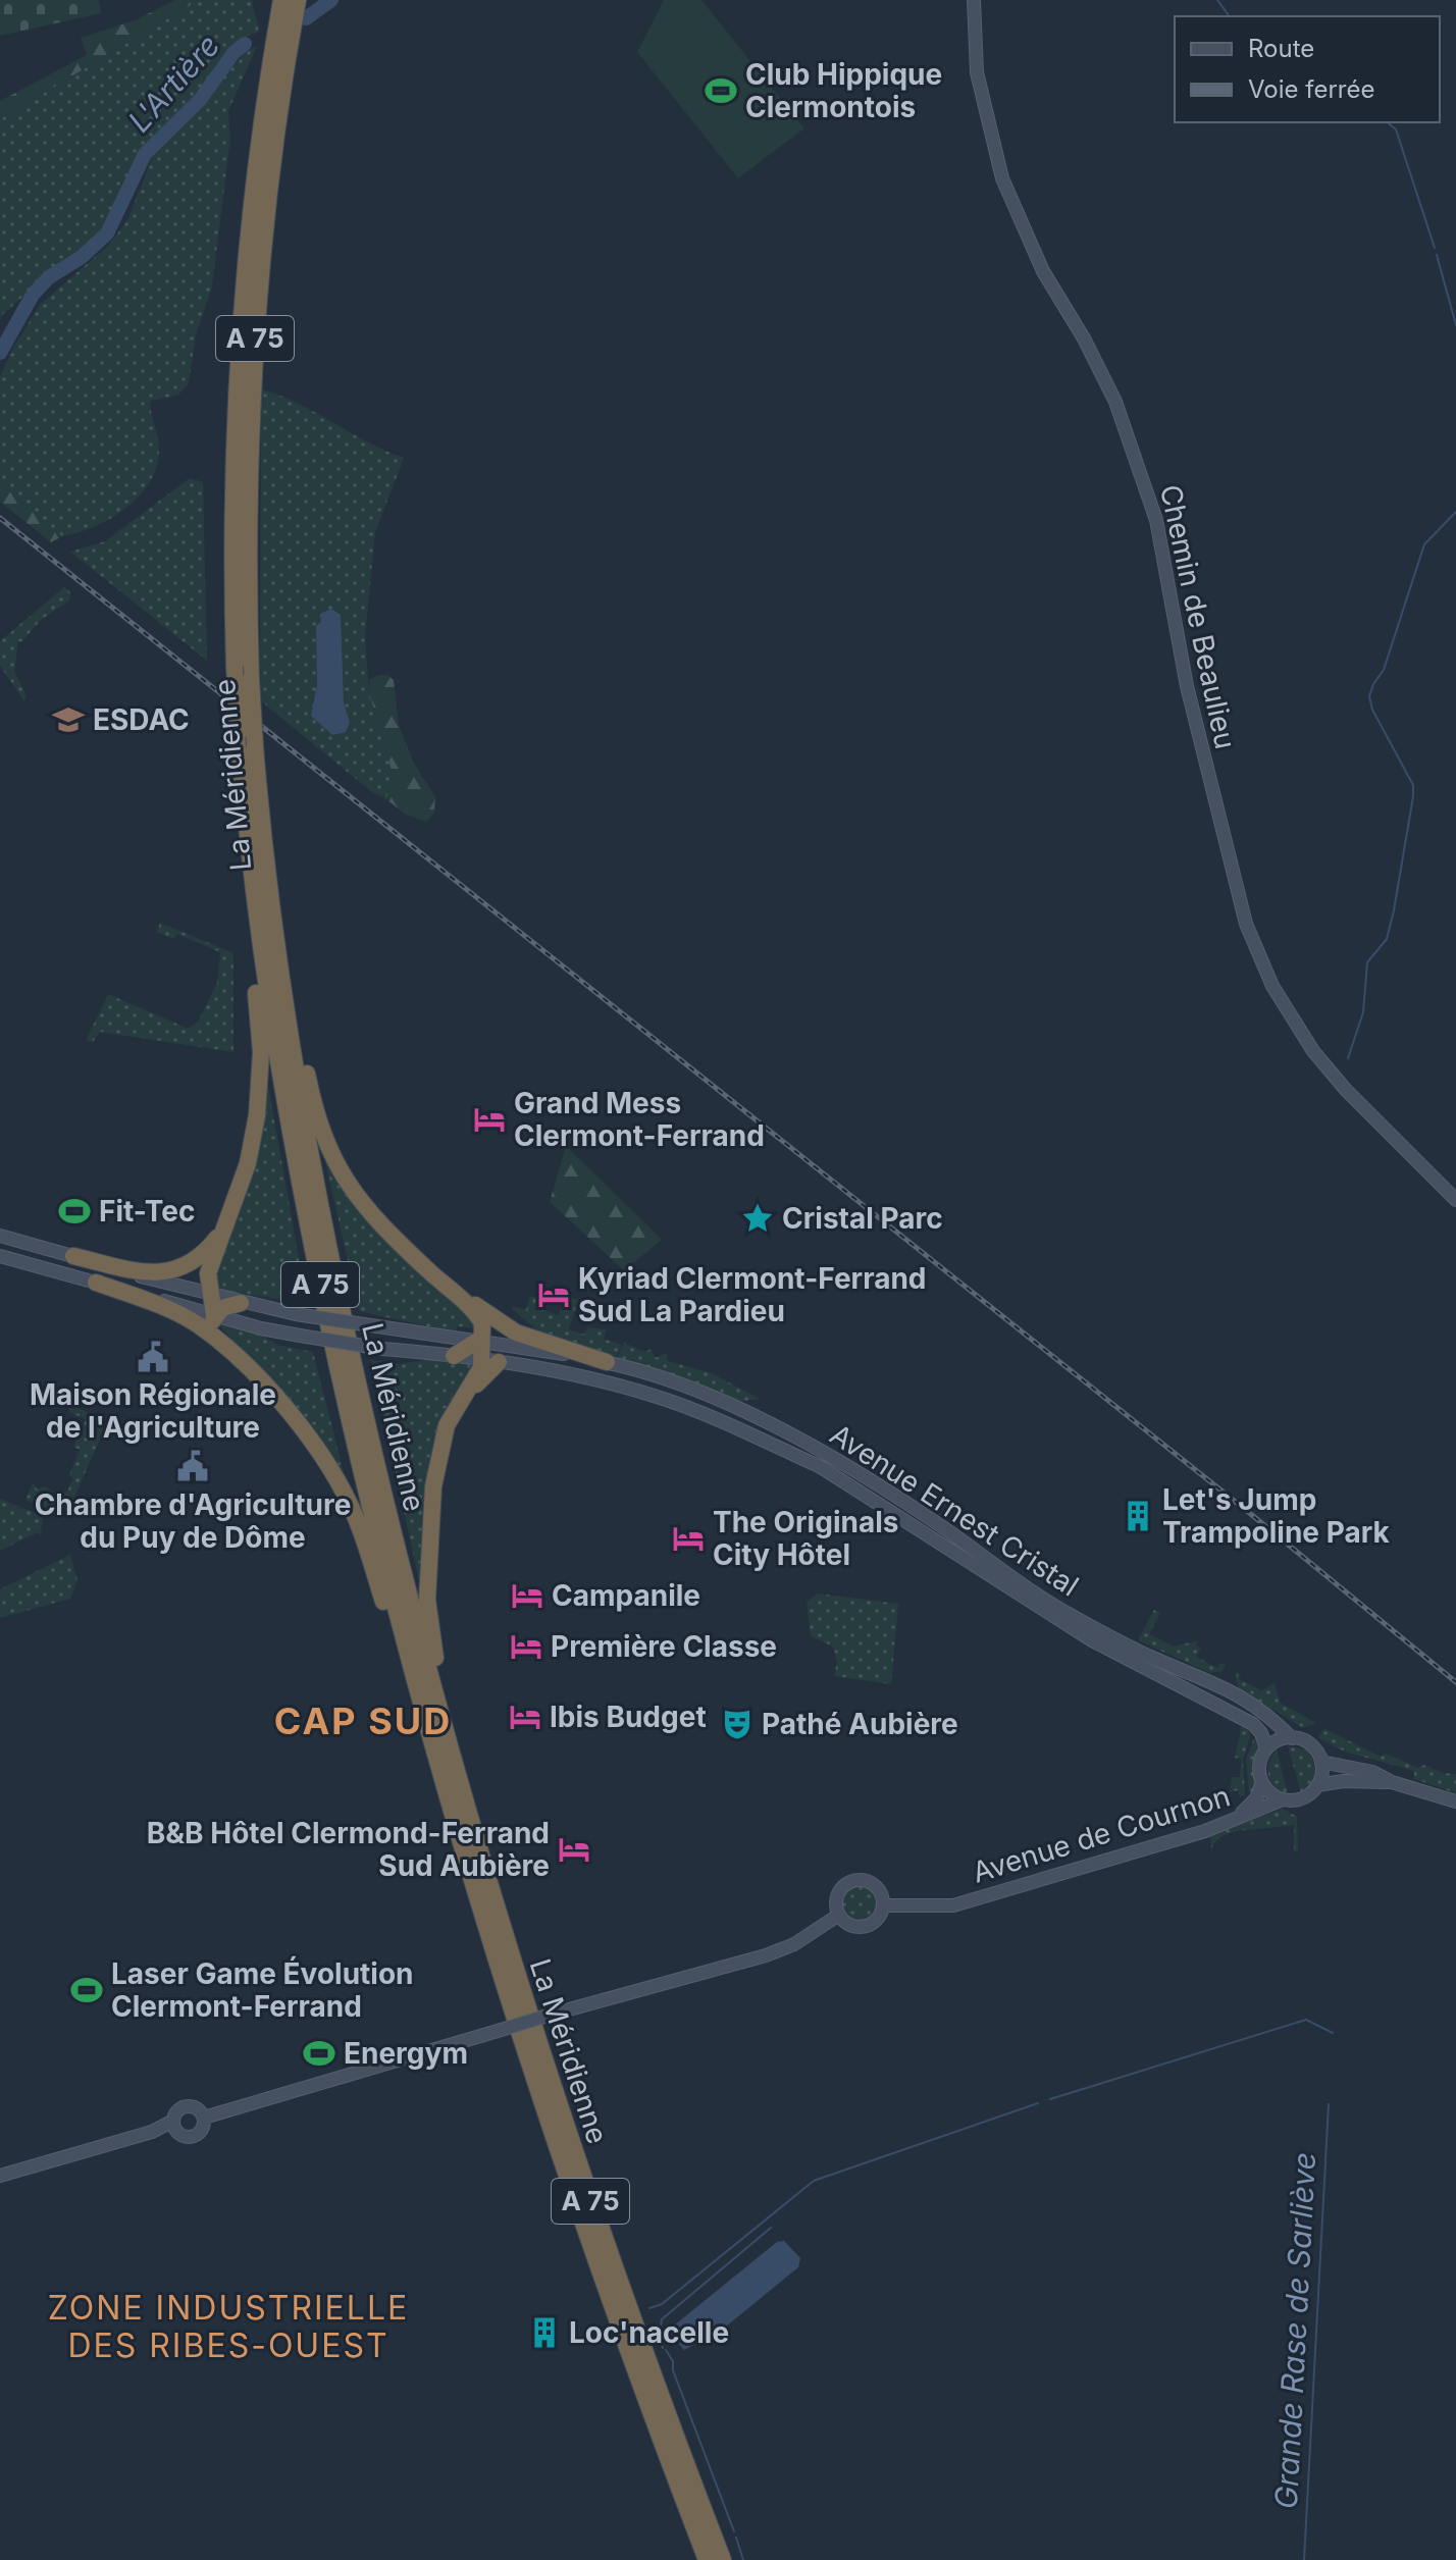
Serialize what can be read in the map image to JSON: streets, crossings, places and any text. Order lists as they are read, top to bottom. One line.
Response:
{"streets":{"highway":["A 75","La Méridienne"],"main road":["Chemin de Beaulieu","Avenue Ernest Cristal","Avenue de Cournon"]},"crossings":[["Avenue Ernest Cristal","Avenue de Cournon"]],"districts":["CAP SUD","ZONE INDUSTRIELLE DES RIBES-OUEST"],"water":["L'Artière","Grande Rase de Sarliève"],"places":{"sports":["Club Hippique Clermontois","Fit-Tec","Laser Game Évolution Clermont-Ferrand","Energym"],"school or university":["ESDAC"],"hotel":["Grand Mess Clermont-Ferrand","Kyriad Clermont-Ferrand Sud La Pardieu","The Originals City Hôtel","Campanile","Première Classe","Ibis Budget","B&B Hôtel Clermond-Ferrand Sud Aubière"],"place":["Cristal Parc"],"public building":["Maison Régionale de l'Agriculture","Chambre d'Agriculture du Puy de Dôme"],"building":["Let's Jump Trampoline Park","Loc'nacelle"],"theatre":["Pathé Aubière"]},"legend":["Route","Voie ferrée"]}
